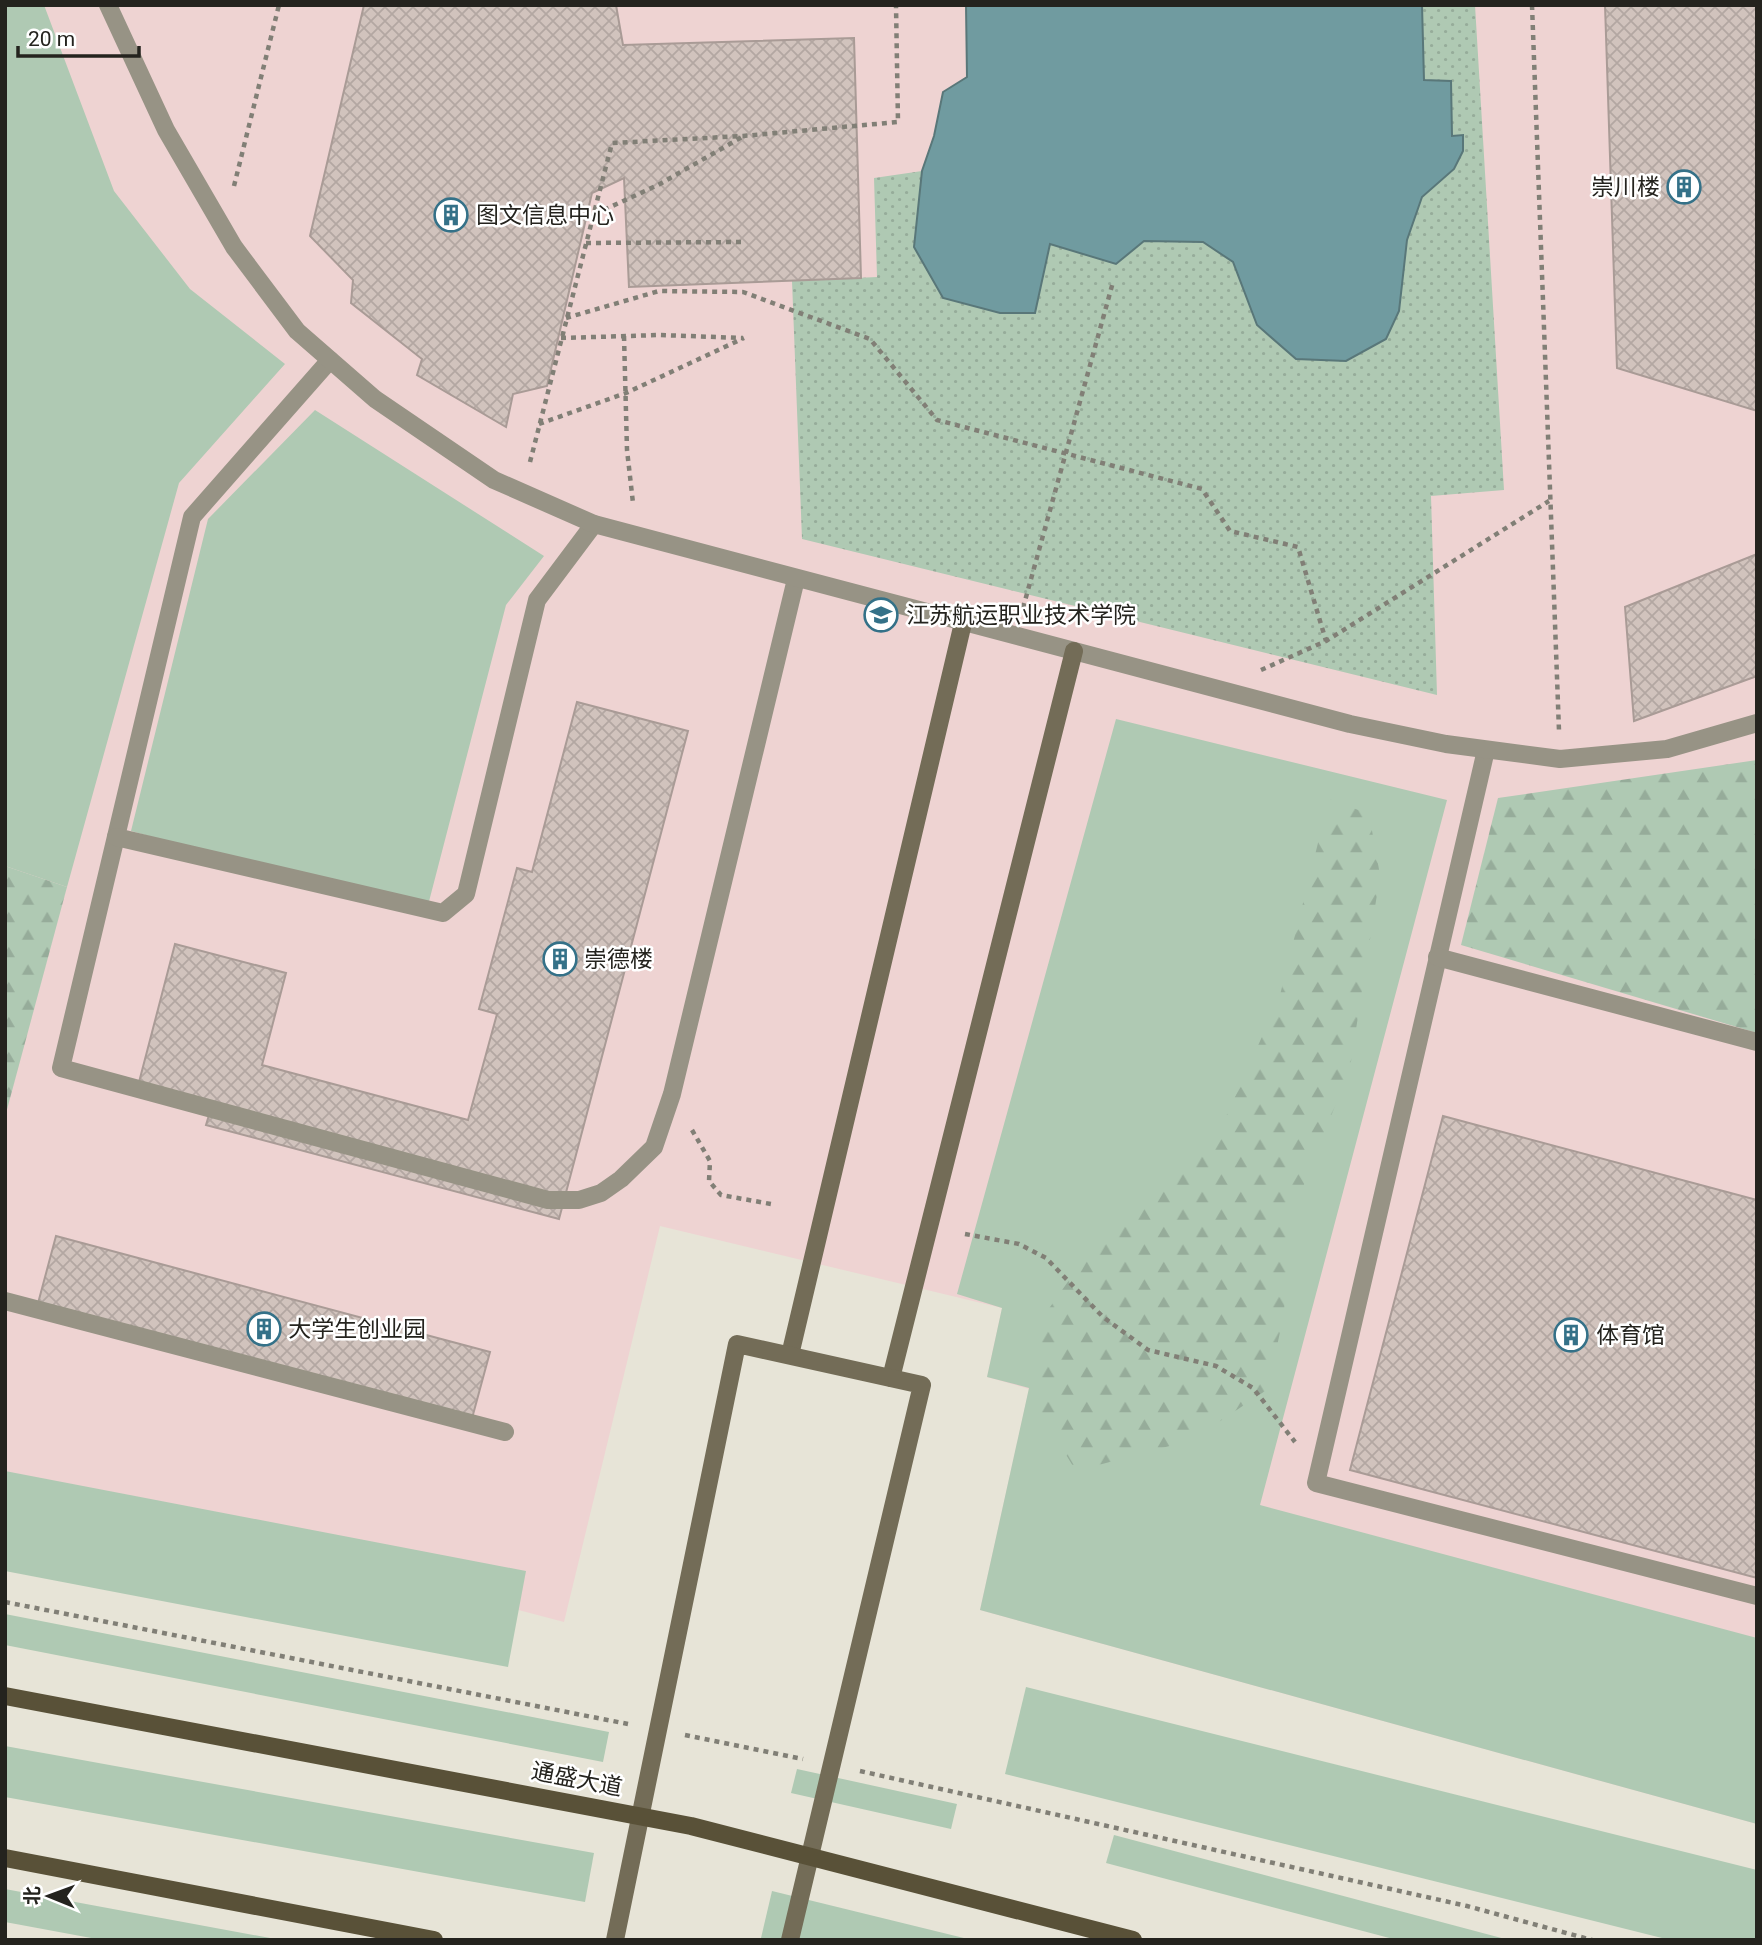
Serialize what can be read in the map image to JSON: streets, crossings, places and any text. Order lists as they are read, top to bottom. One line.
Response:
{"streets":{"main road":["通盛大道"]},"places":{"building":["崇川楼","图文信息中心","崇德楼","大学生创业园","体育馆"],"school or university":["江苏航运职业技术学院"]},"scale_bar":"20 m","north":"left"}
